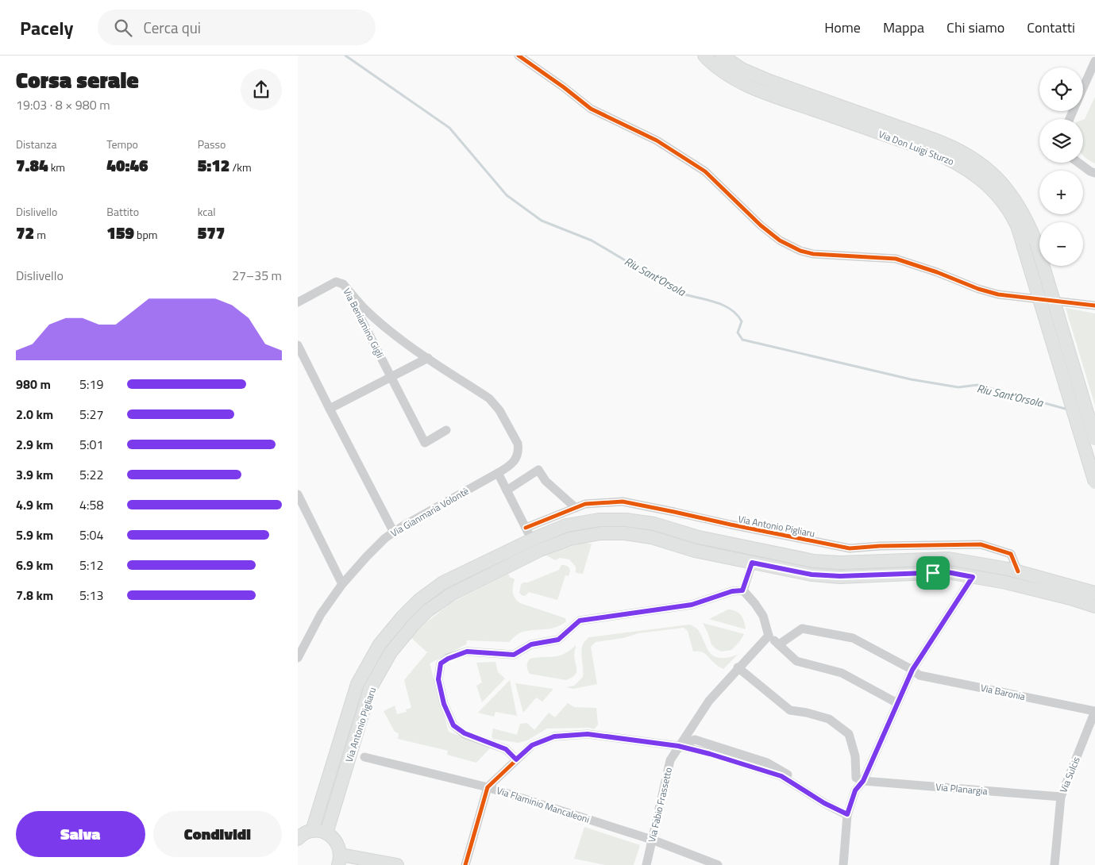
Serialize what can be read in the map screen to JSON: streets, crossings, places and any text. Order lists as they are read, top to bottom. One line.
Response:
{"streets":{"main road":["Via Don Luigi Sturzo","Via Antonio Pigliaru"],"street":["Via Beniamino Gigli","Via Gianmaria Volontè","Via Baronia","Via Sulcis","Via Planargia","Via Flaminio Mancaleoni","Via Fabio Frassetto"]},"crossings":[["Via Beniamino Gigli","Via Gianmaria Volontè"],["Via Baronia","Via Sulcis"],["Via Sulcis","Via Planargia"],["Via Flaminio Mancaleoni","Via Fabio Frassetto"]],"water":["Riu Sant'Orsola"],"page":{"header":"Pacely","search":"Cerca qui","nav":["Home","Mappa","Chi siamo","Contatti"],"heading":["Corsa serale","19:03 · 8 × 980 m"],"map_buttons":["+","−"],"stats":[["Distanza","7.84 km"],["Tempo","40:46"],["Passo","5:12 /km"],["Dislivello","72 m"],["Battito","159 bpm"],["kcal","577"]],"chart":["Dislivello","27–35 m"],"list":[{"name":"980 m","note":"5:19"},{"name":"2.0 km","note":"5:27"},{"name":"2.9 km","note":"5:01"},{"name":"3.9 km","note":"5:22"},{"name":"4.9 km","note":"4:58"},{"name":"5.9 km","note":"5:04"},{"name":"6.9 km","note":"5:12"},{"name":"7.8 km","note":"5:13"}],"buttons":["Salva","Condividi"]}}
